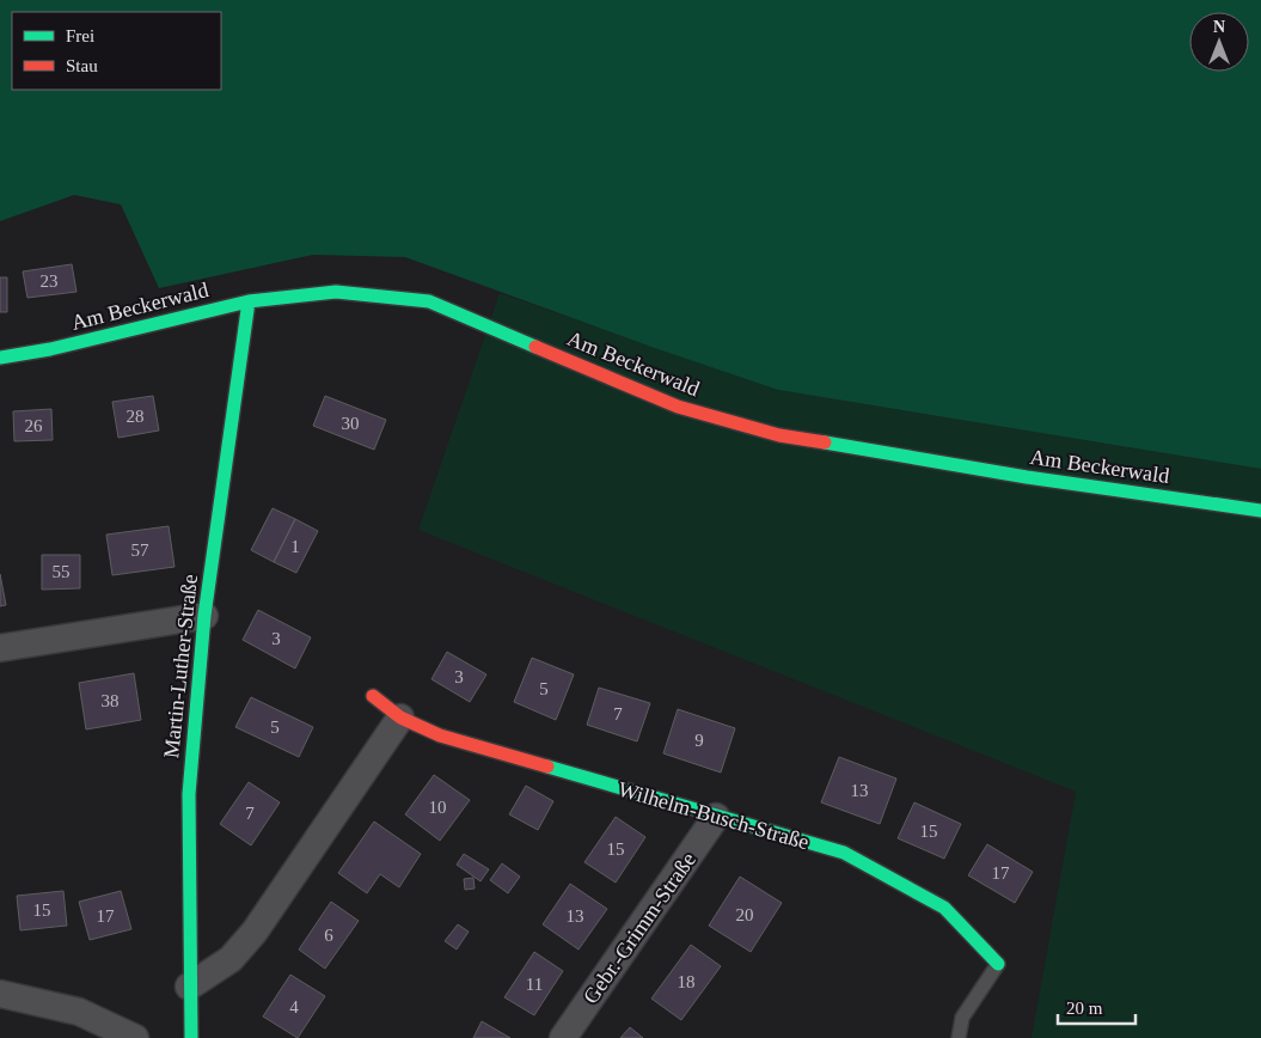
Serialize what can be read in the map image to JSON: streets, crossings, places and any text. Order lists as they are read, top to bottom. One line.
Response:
{"streets":{"street":["Am Beckerwald","Martin-Luther-Straße","Wilhelm-Busch-Straße","Gebr.-Grimm-Straße"]},"crossings":[["Am Beckerwald","Martin-Luther-Straße"],["Wilhelm-Busch-Straße","Gebr.-Grimm-Straße"]],"house_numbers":["23","28","30","26","1","57","55","3","3","5","38","7","5","9","13","10","7","15","15","17","15","20","17","13","6","18","11","4"],"legend":["Frei","Stau"],"scale_bar":"20 m","north":"top"}
